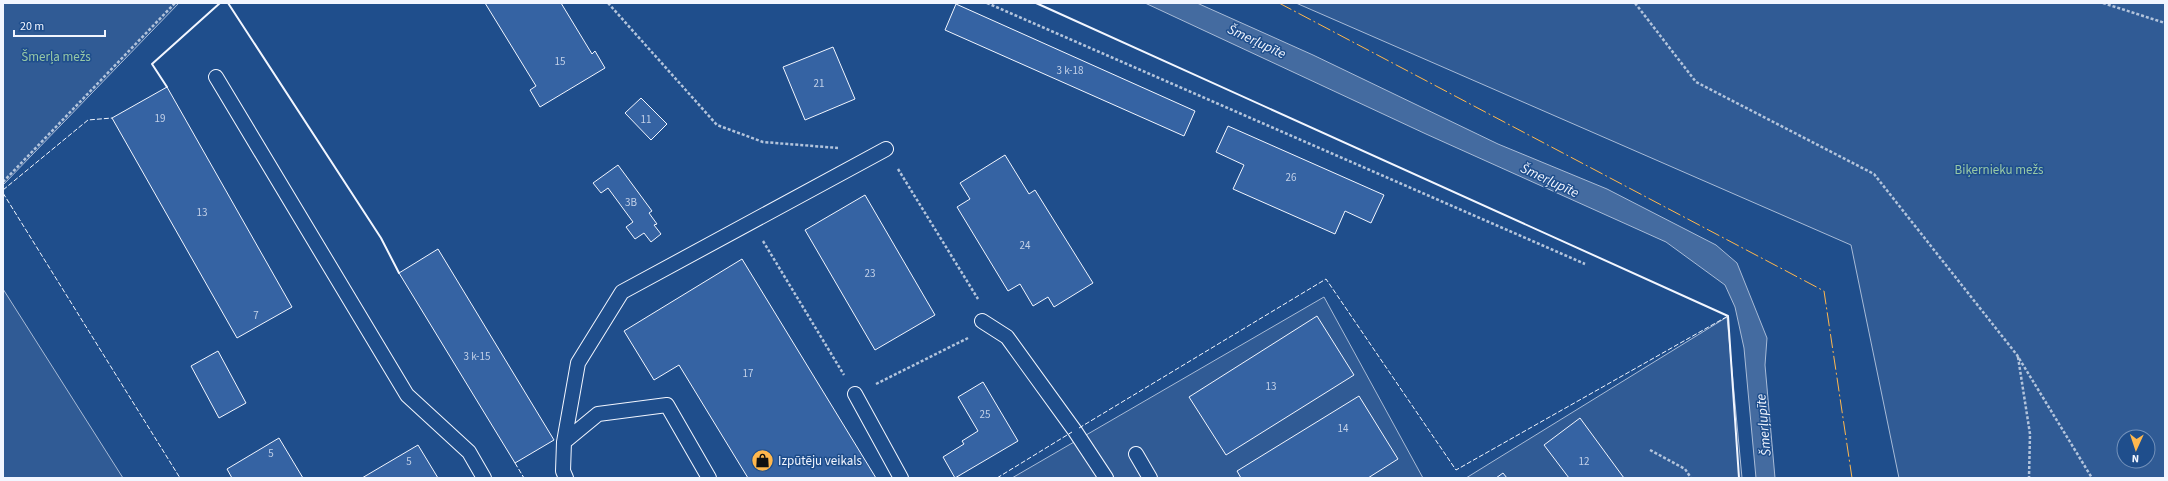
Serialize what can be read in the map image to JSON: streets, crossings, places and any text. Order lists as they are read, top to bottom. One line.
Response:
{"water":["Šmerļupīte"],"parks":["Šmerļa mežs","Biķernieku mežs"],"places":{"shop":["Izpūtēju veikals"]},"house_numbers":["15","3 k-18","21","19","11","26","3B","13","24","23","7","3 k-15","17","13","25","14","5","5","12"],"scale_bar":"20 m","north":"bottom"}
